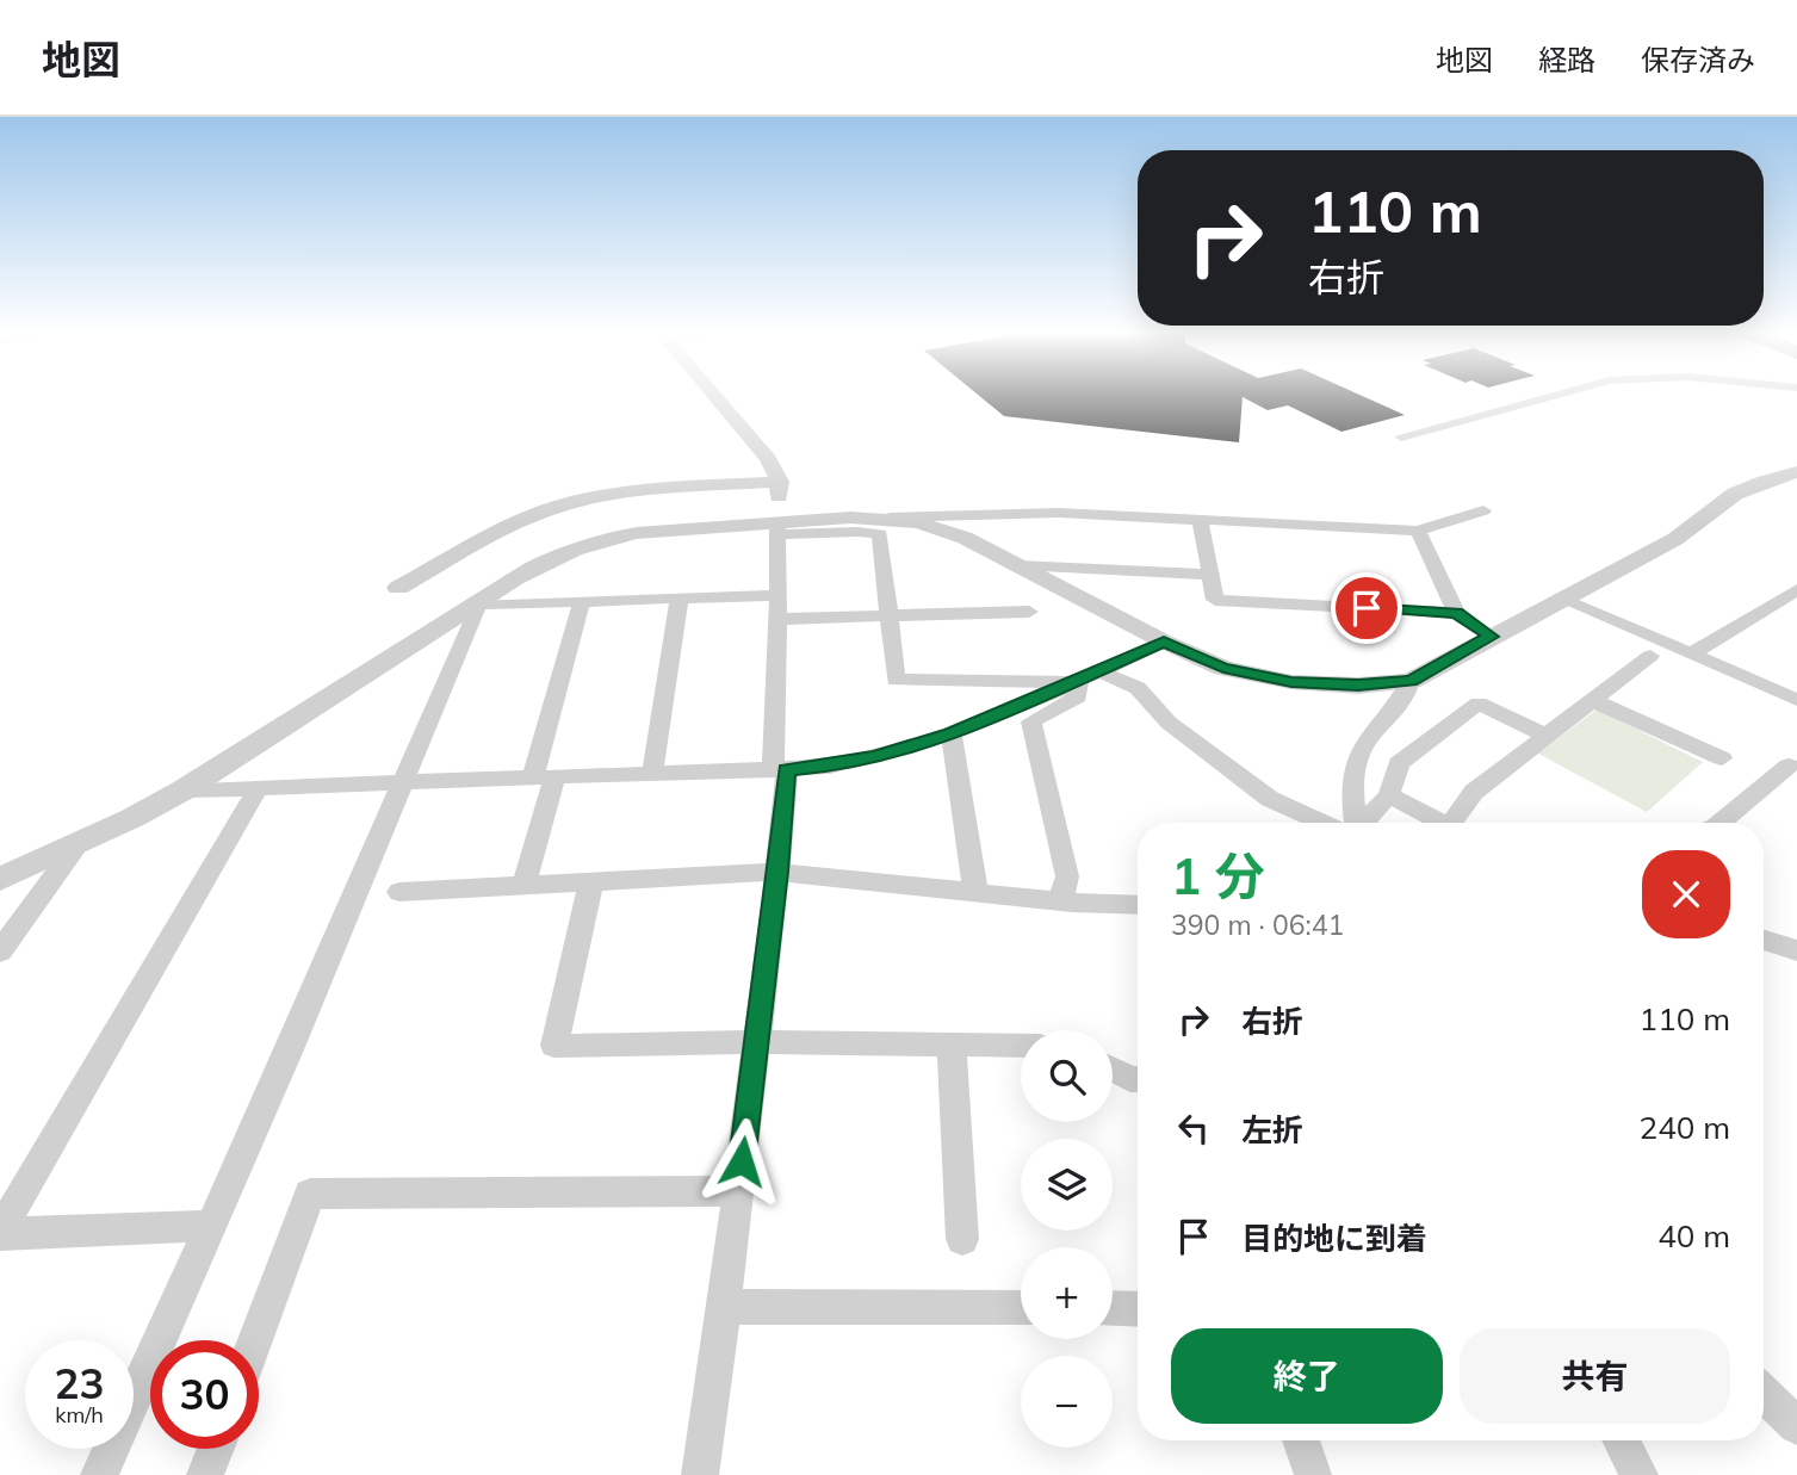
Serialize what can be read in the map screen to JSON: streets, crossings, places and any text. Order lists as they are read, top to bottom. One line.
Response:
{"page":{"header":"地図","nav":["地図","経路","保存済み"],"turn":["110 m","右折"],"heading":["1 分","390 m · 06:41"],"list":[{"name":"右折","value":"110 m"},{"name":"左折","value":"240 m"},{"name":"目的地に到着","value":"40 m"}],"map_buttons":["+","−"],"buttons":["終了","共有"],"speed":"23 km/h","limit":"30"}}
